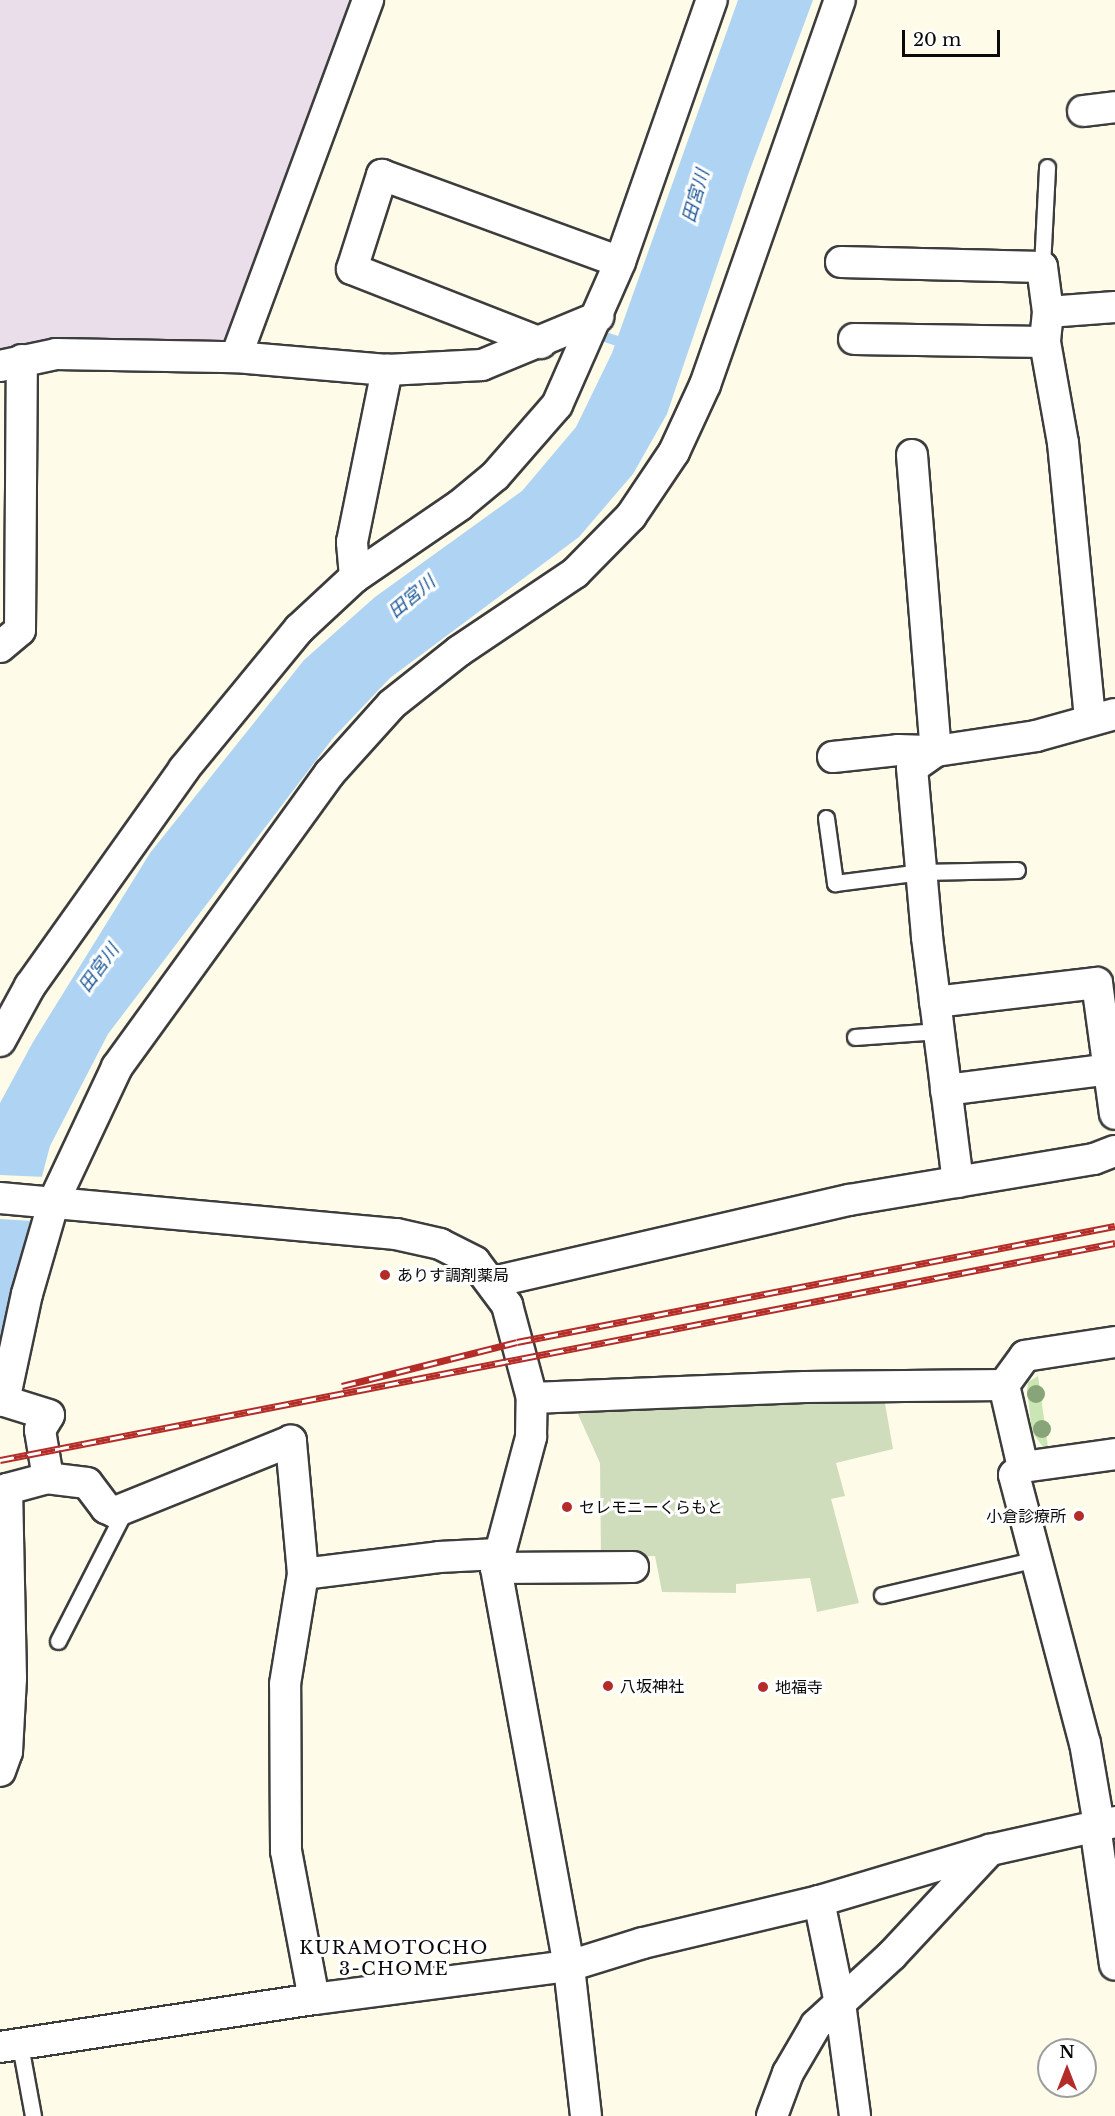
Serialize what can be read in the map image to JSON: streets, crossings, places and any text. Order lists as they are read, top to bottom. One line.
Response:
{"districts":["KURAMOTOCHO 3-CHOME"],"water":["田宮川"],"places":["ありす調剤薬局","セレモニーくらもと","小倉診療所","八坂神社","地福寺"],"scale_bar":"20 m","north":"top"}
